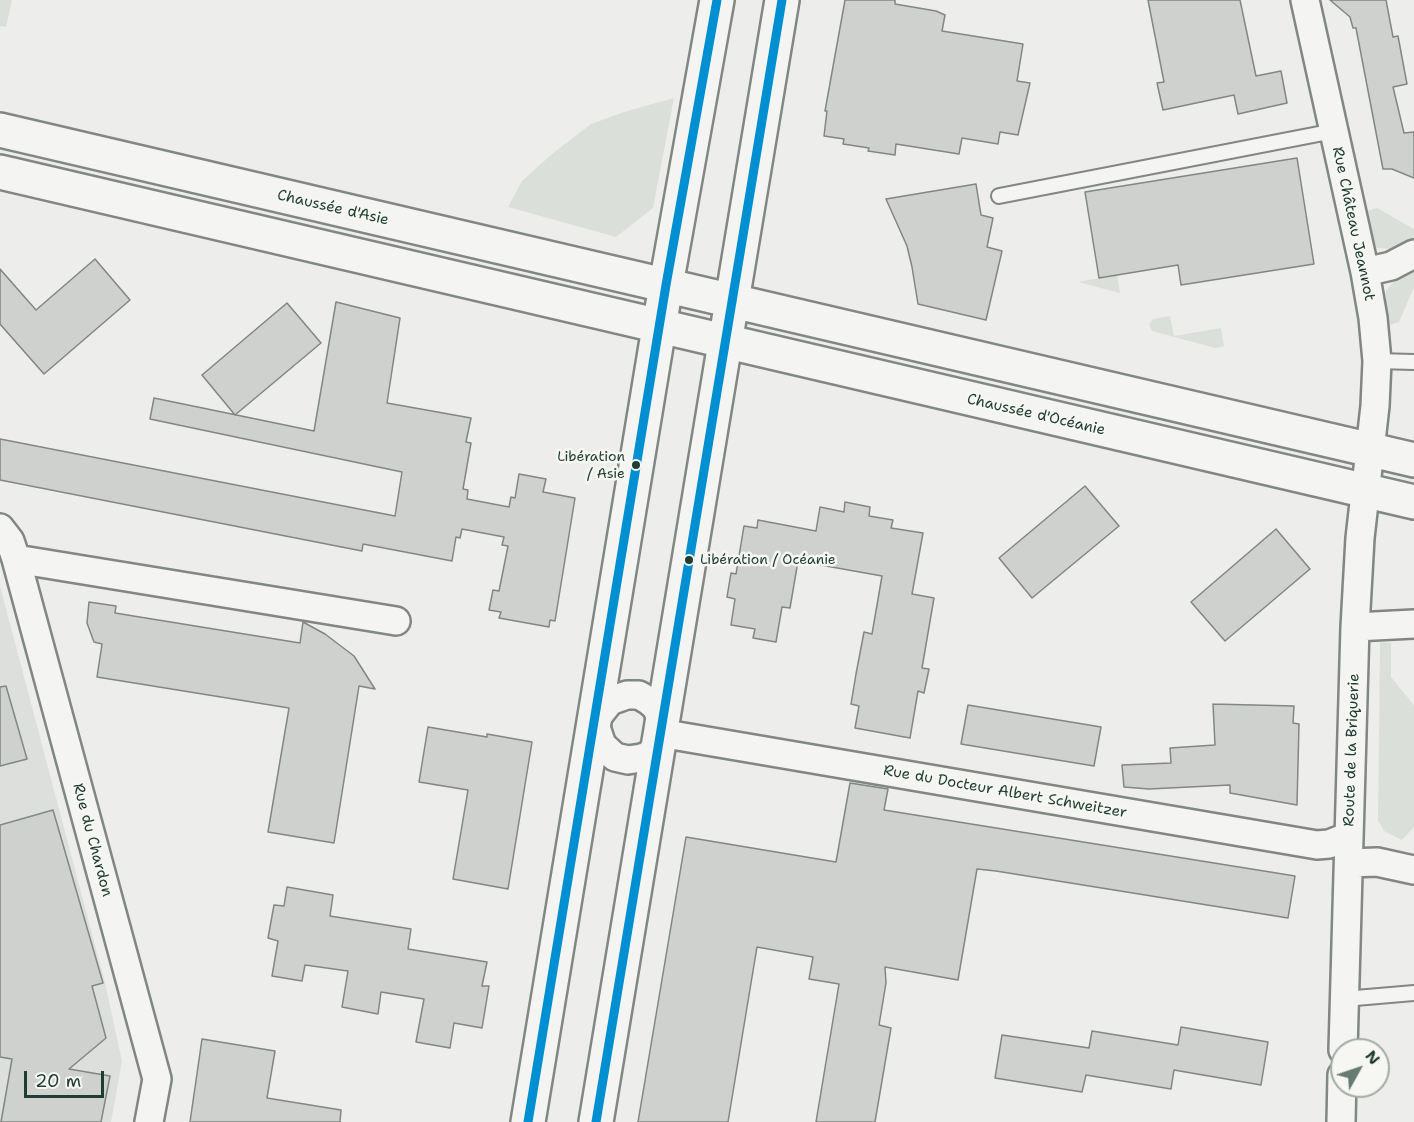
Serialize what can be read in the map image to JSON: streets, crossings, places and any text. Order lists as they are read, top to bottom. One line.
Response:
{"streets":{"main road":["Chaussée d'Asie","Chaussée d'Océanie"],"street":["Rue Château Jeannot","Route de la Briquerie","Rue du Docteur Albert Schweitzer","Rue du Chardon"]},"crossings":[["Rue Château Jeannot","Route de la Briquerie"],["Chaussée d'Océanie","Route de la Briquerie"],["Route de la Briquerie","Rue du Docteur Albert Schweitzer"]],"places":["Libération / Asie","Libération / Océanie"],"scale_bar":"20 m","north":"top right"}
